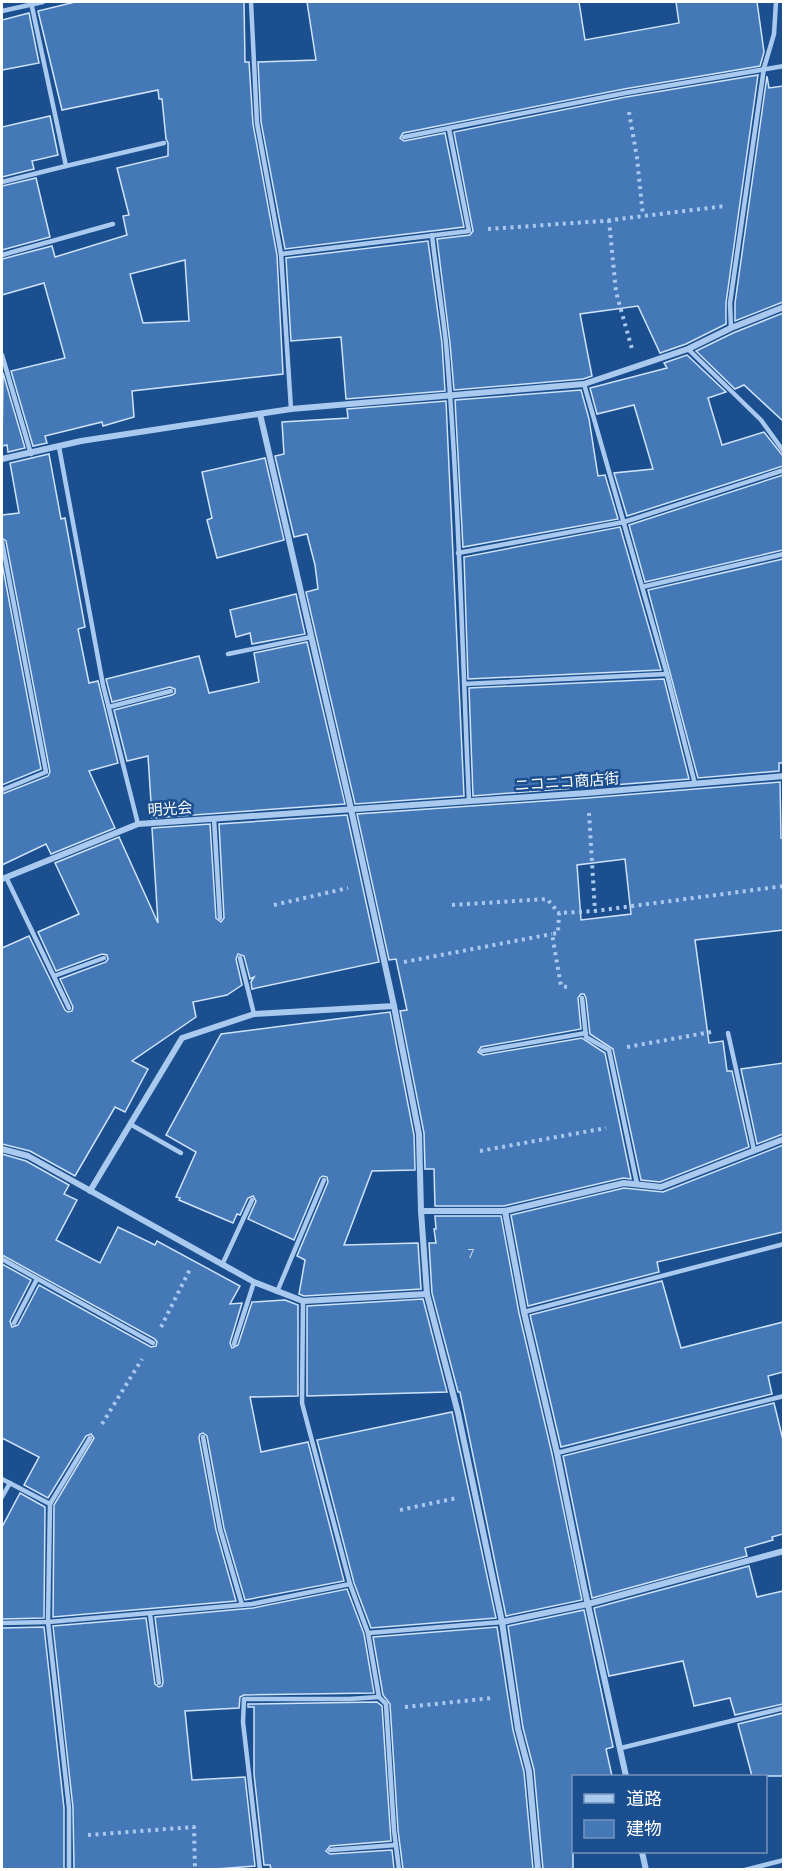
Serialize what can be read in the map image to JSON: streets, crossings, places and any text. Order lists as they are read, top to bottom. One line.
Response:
{"streets":{"street":["ニコニコ商店街","明光会"]},"crossings":[["ニコニコ商店街","明光会"]],"house_numbers":["7"],"legend":["道路","建物"]}
